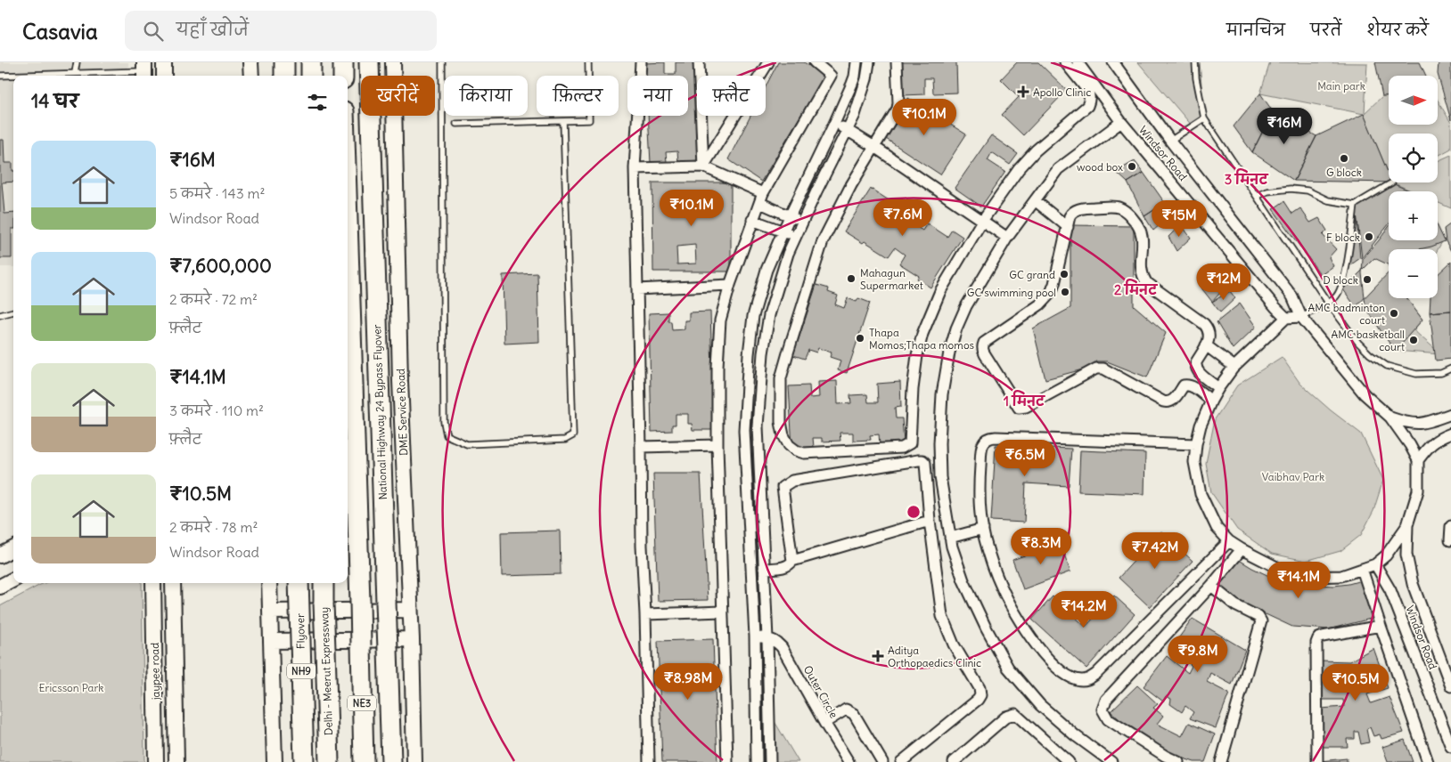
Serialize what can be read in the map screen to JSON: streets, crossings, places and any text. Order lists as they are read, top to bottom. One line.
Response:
{"streets":{"highway":["National Highway 24 Bypass Flyover","Flyover","NH9","Delhi - Meerut Expressway","NE3"],"street":["Windsor Road","DME Service Road","jaypee road","Outer Circle"]},"parks":["Main park","Vaibhav Park","Ericsson Park"],"places":{"health":["Apollo Clinic","Aditya Orthopaedics Clinic"],"other":["G block","wood box","F block","GC grand","Mahagun Supermarket","D block","GC swimming pool","AMC badminton court","Thapa Momos;Thapa momos","AMC basketball court"]},"north":"right","page":{"header":"Casavia","search":"यहाँ खोजें","nav":["मानचित्र","परतें","शेयर करें"],"map_buttons":["+","−"],"chip":["खरीदें","किराया","फ़िल्टर","नया","फ़्लैट"],"heading":"14 घर","price":["₹10.1M","₹16M","₹10.1M","₹7.6M","₹15M","₹12M","₹6.5M","₹8.3M","₹7.42M","₹14.1M","₹14.2M","₹9.8M","₹8.98M","₹10.5M"],"list":[{"name":"₹16M","note":"5 कमरे · 143 m² · Windsor Road"},{"name":"₹7,600,000","note":"2 कमरे · 72 m² · फ़्लैट"},{"name":"₹14.1M","note":"3 कमरे · 110 m² · फ़्लैट"},{"name":"₹10.5M","note":"2 कमरे · 78 m² · Windsor Road"}]},"rings":["3 मिनट","2 मिनट","1 मिनट"]}
